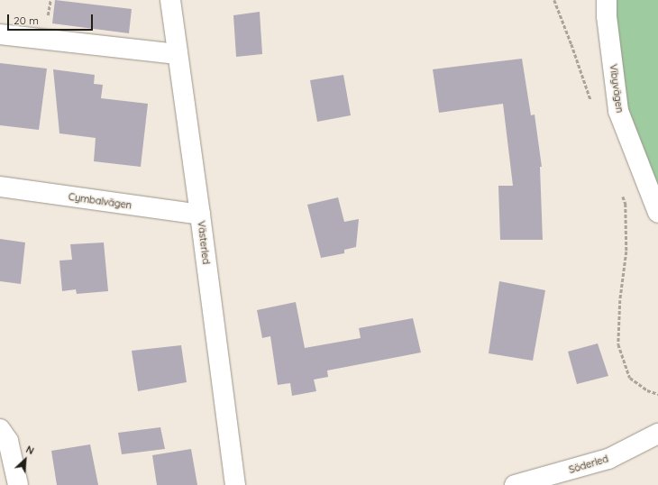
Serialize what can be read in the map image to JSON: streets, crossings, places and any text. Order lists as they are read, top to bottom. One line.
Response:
{"streets":{"street":["Vibyvägen","Cymbalvägen","Västerled","Söderled"]},"crossings":[["Cymbalvägen","Västerled"]],"scale_bar":"20 m","north":"top right"}
